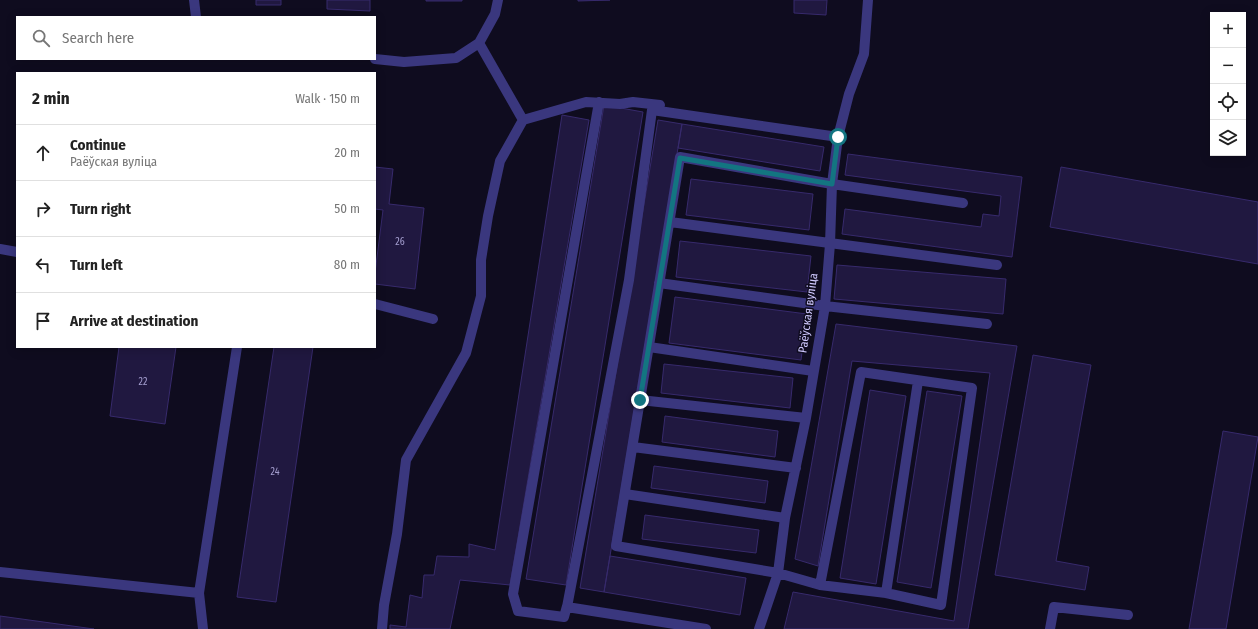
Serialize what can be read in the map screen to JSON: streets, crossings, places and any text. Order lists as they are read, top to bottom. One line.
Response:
{"streets":{"street":["Раёўская вуліца"]},"house_numbers":["26","22","24"],"page":{"map_buttons":["+","−"],"search":"Search here","heading":["2 min","Walk · 150 m"],"list":[["Continue","Раёўская вуліца","20 m"],["Turn right","50 m"],["Turn left","80 m"],"Arrive at destination"]}}
